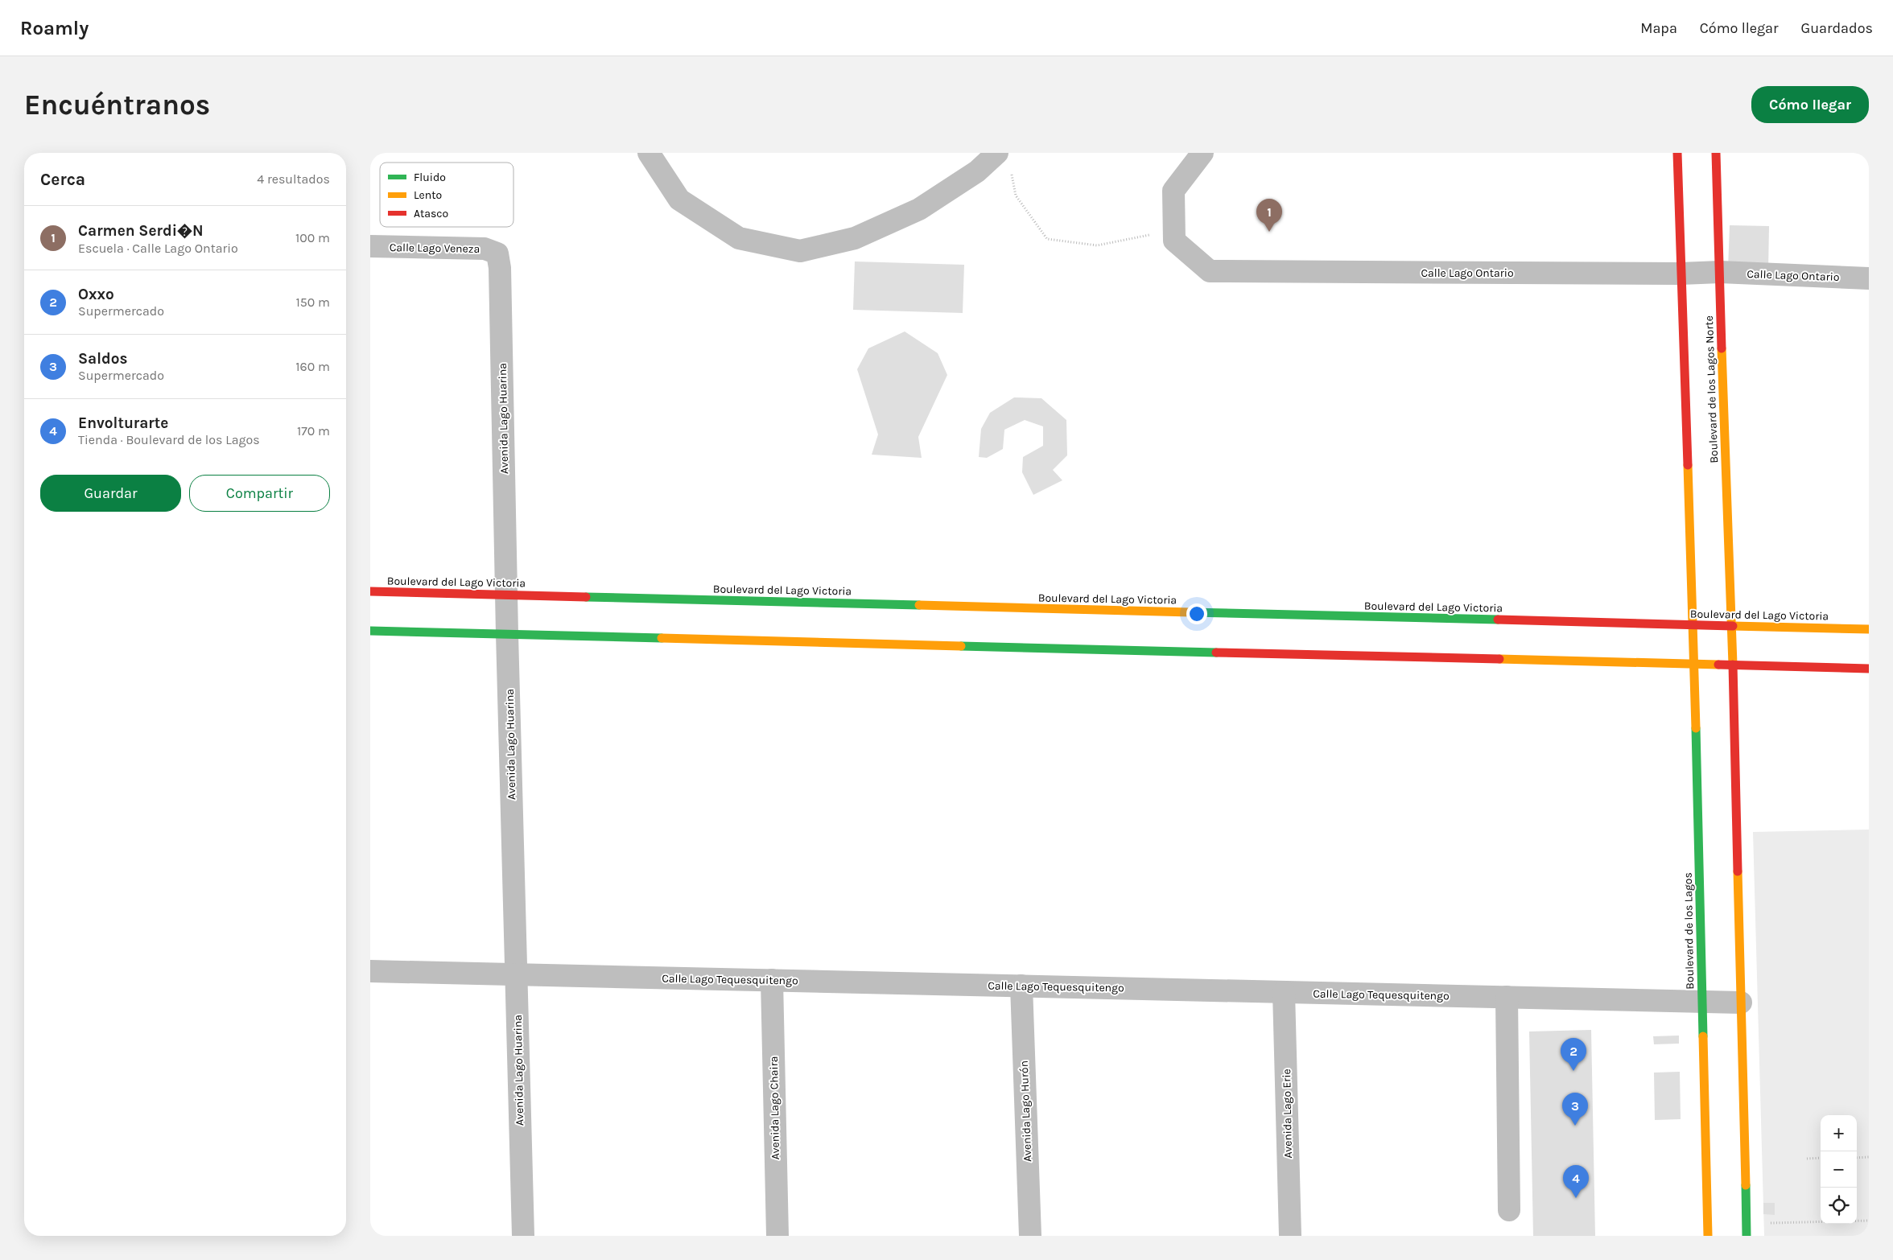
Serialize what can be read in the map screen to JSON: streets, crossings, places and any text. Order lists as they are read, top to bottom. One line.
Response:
{"streets":{"main road":["Boulevard de los Lagos Norte","Boulevard del Lago Victoria","Boulevard de los Lagos"],"street":["Calle Lago Veneza","Calle Lago Ontario","Avenida Lago Huarina","Calle Lago Tequesquitengo","Avenida Lago Chaira","Avenida Lago Hurón","Avenida Lago Erie"]},"crossings":[["Calle Lago Veneza","Avenida Lago Huarina"],["Calle Lago Ontario","Boulevard de los Lagos Norte"],["Boulevard de los Lagos Norte","Boulevard del Lago Victoria"],["Avenida Lago Huarina","Boulevard del Lago Victoria"],["Avenida Lago Huarina","Calle Lago Tequesquitengo"],["Boulevard del Lago Victoria","Boulevard de los Lagos"],["Boulevard de los Lagos","Calle Lago Tequesquitengo"],["Calle Lago Tequesquitengo","Avenida Lago Chaira"],["Calle Lago Tequesquitengo","Avenida Lago Hurón"],["Calle Lago Tequesquitengo","Avenida Lago Erie"]],"legend":["Fluido","Lento","Atasco"],"page":{"header":"Roamly","nav":["Mapa","Cómo llegar","Guardados"],"buttons":["Cómo llegar",["Guardar","Compartir"]],"title":"Encuéntranos","heading":["Cerca","4 resultados"],"pins":["1","2","3","4"],"list":[{"mark":"1","name":"Carmen Serdi�N","note":"Escuela · Calle Lago Ontario","value":"100 m"},{"mark":"2","name":"Oxxo","note":"Supermercado","value":"150 m"},{"mark":"3","name":"Saldos","note":"Supermercado","value":"160 m"},{"mark":"4","name":"Envolturarte","note":"Tienda · Boulevard de los Lagos","value":"170 m"}],"map_buttons":["+","−"]}}
